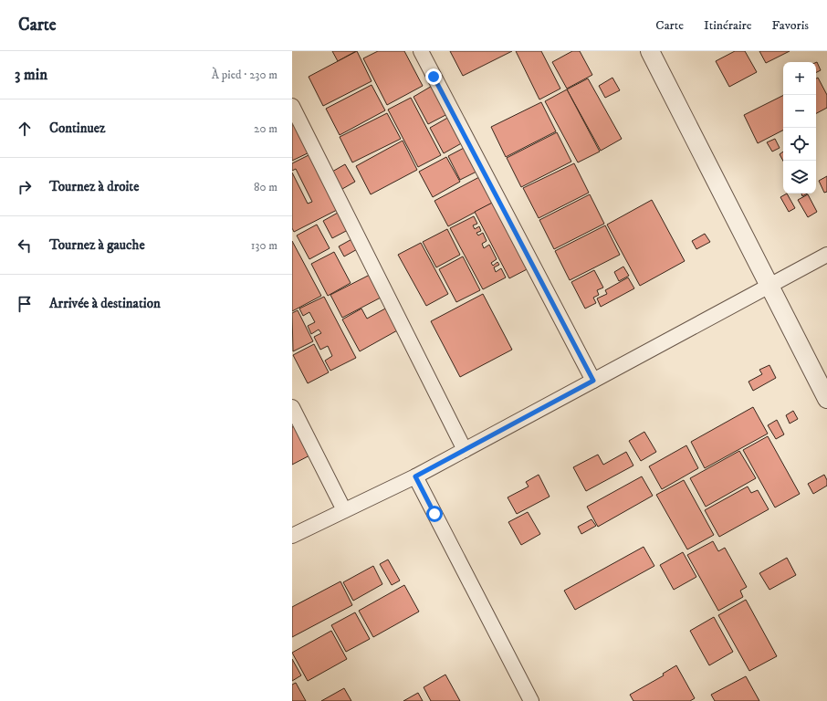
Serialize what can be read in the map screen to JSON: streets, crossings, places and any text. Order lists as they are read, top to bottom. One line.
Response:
{"page":{"header":"Carte","nav":["Carte","Itinéraire","Favoris"],"heading":["3 min","À pied · 230 m"],"map_buttons":["+","−"],"list":[["Continuez","20 m"],["Tournez à droite","80 m"],["Tournez à gauche","130 m"],"Arrivée à destination"]}}
